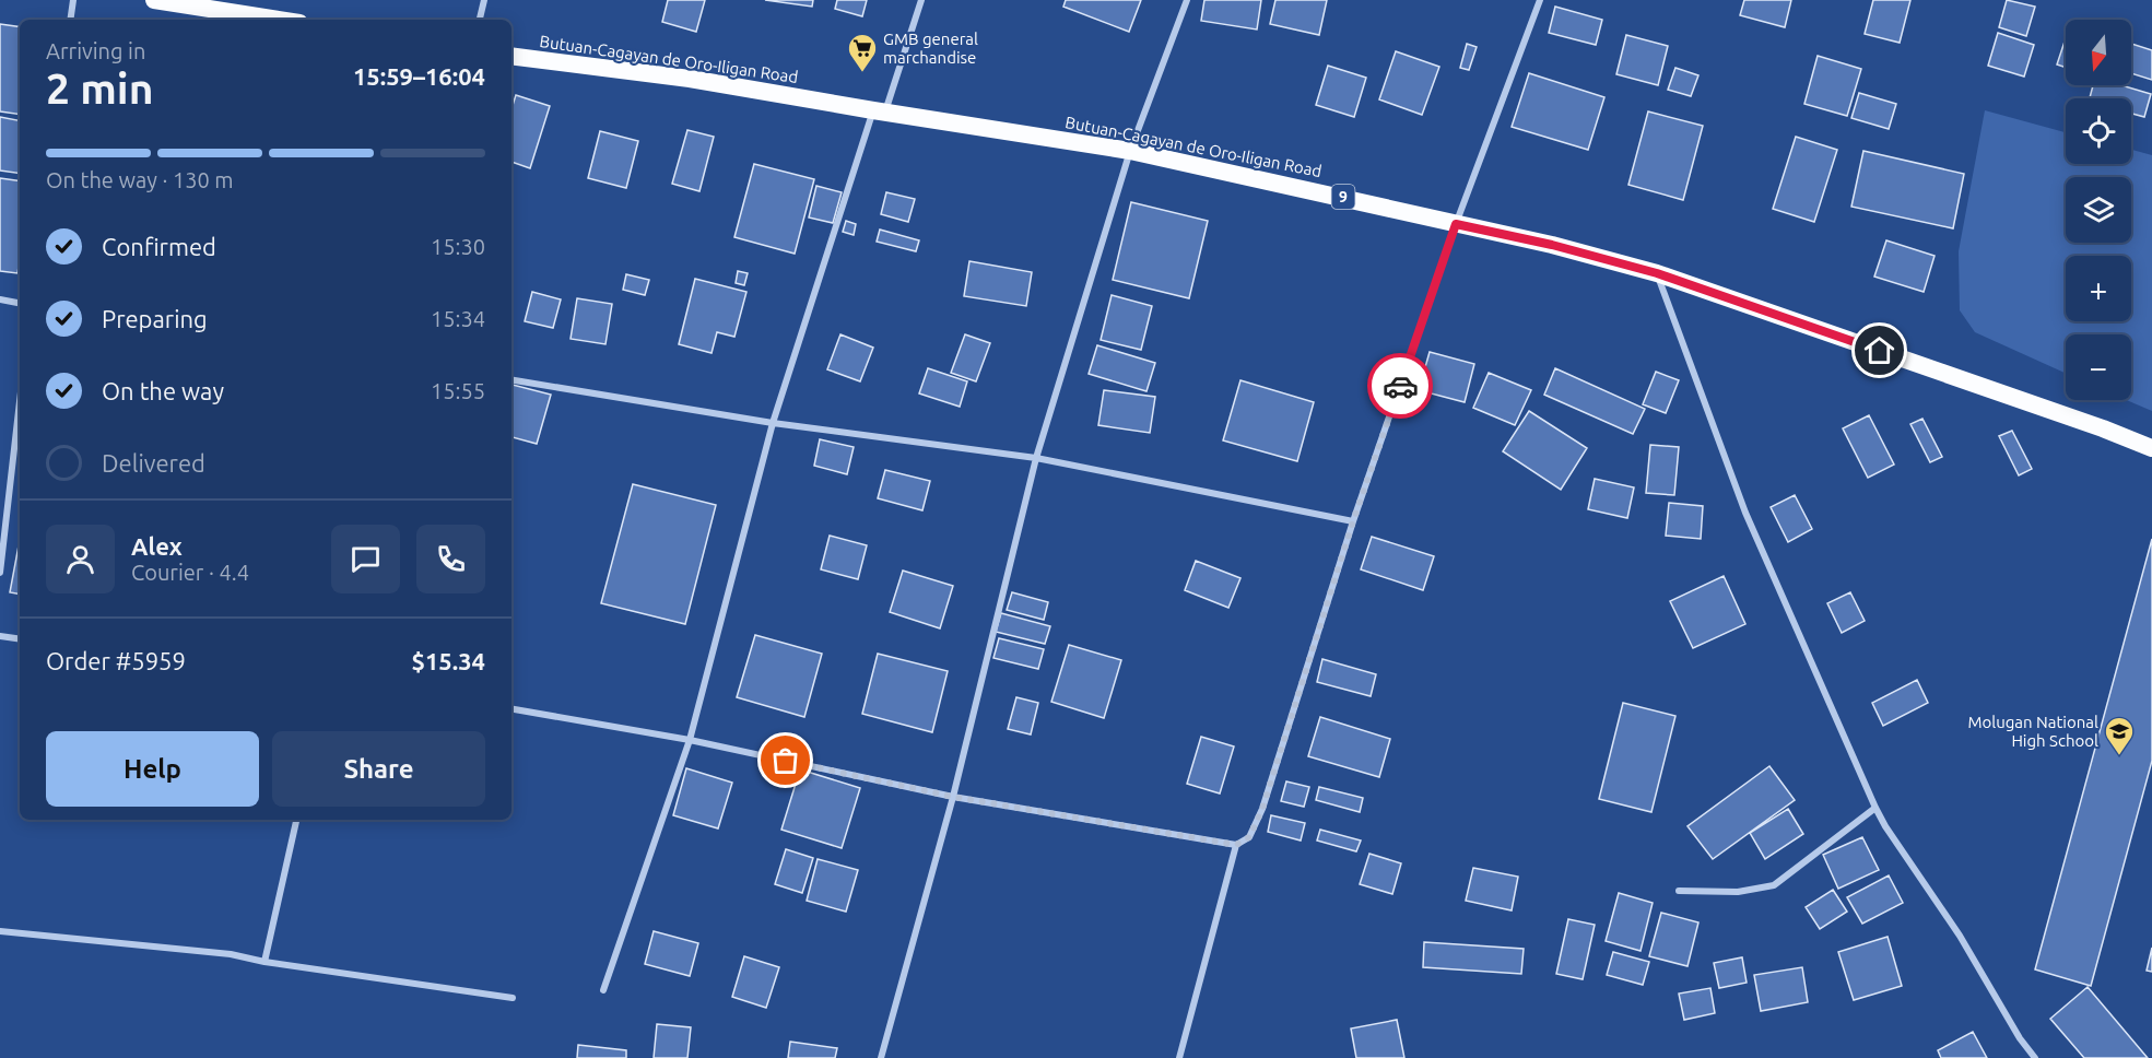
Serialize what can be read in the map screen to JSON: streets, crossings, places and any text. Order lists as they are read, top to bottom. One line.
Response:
{"streets":{"highway":["Butuan-Cagayan de Oro-Iligan Road","9"]},"places":{"supermarket":["GMB general marchandise"],"school or university":["Molugan National High School"]},"north":"bottom","page":{"map_buttons":["+","−"],"heading":["2 min","Arriving in","15:59–16:04"],"panel":["Alex","Courier · 4.4","Order #5959","$15.34"],"bar":"On the way · 130 m","list":[["Confirmed","15:30"],["Preparing","15:34"],["On the way","15:55"],"Delivered"],"buttons":["Help","Share"]}}
